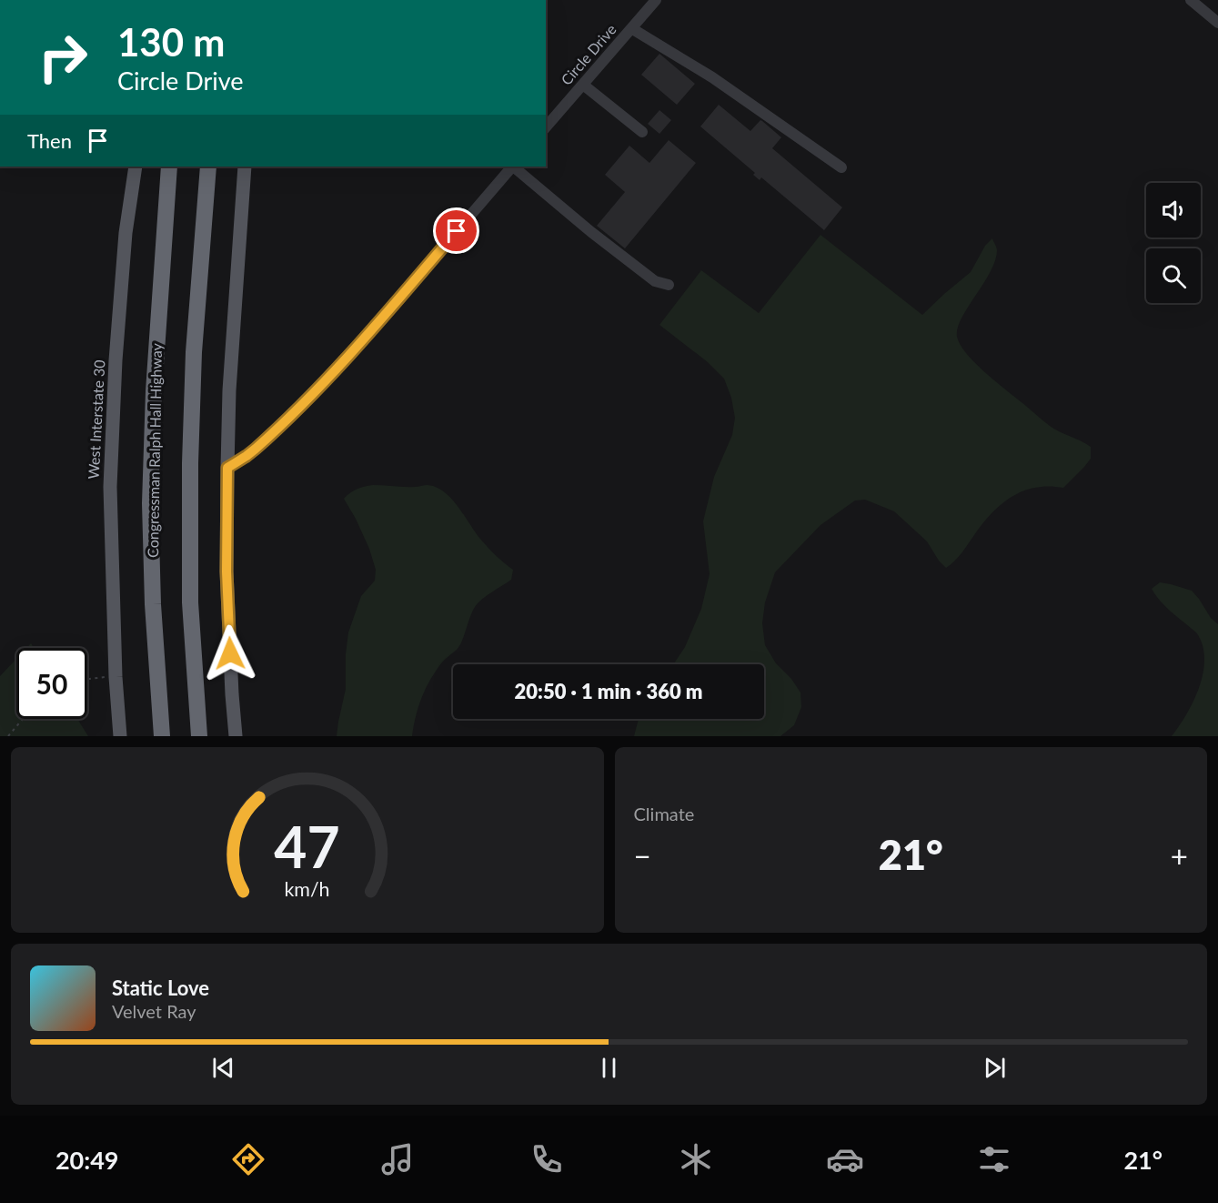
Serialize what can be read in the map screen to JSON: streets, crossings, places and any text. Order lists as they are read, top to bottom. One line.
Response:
{"streets":{"highway":["Congressman Ralph Hall Highway"],"main road":["West Interstate 30"],"street":["Circle Drive"]},"page":{"turn":["130 m","Circle Drive"],"then":"Then","limit":"50","trip":"20:50 · 1 min · 360 m","tile":"Climate","heat":["−","21°","+"],"song":["Static Love","Velvet Ray"],"tabs":["20:49","21°"],"gauge":["47","km/h"]}}
